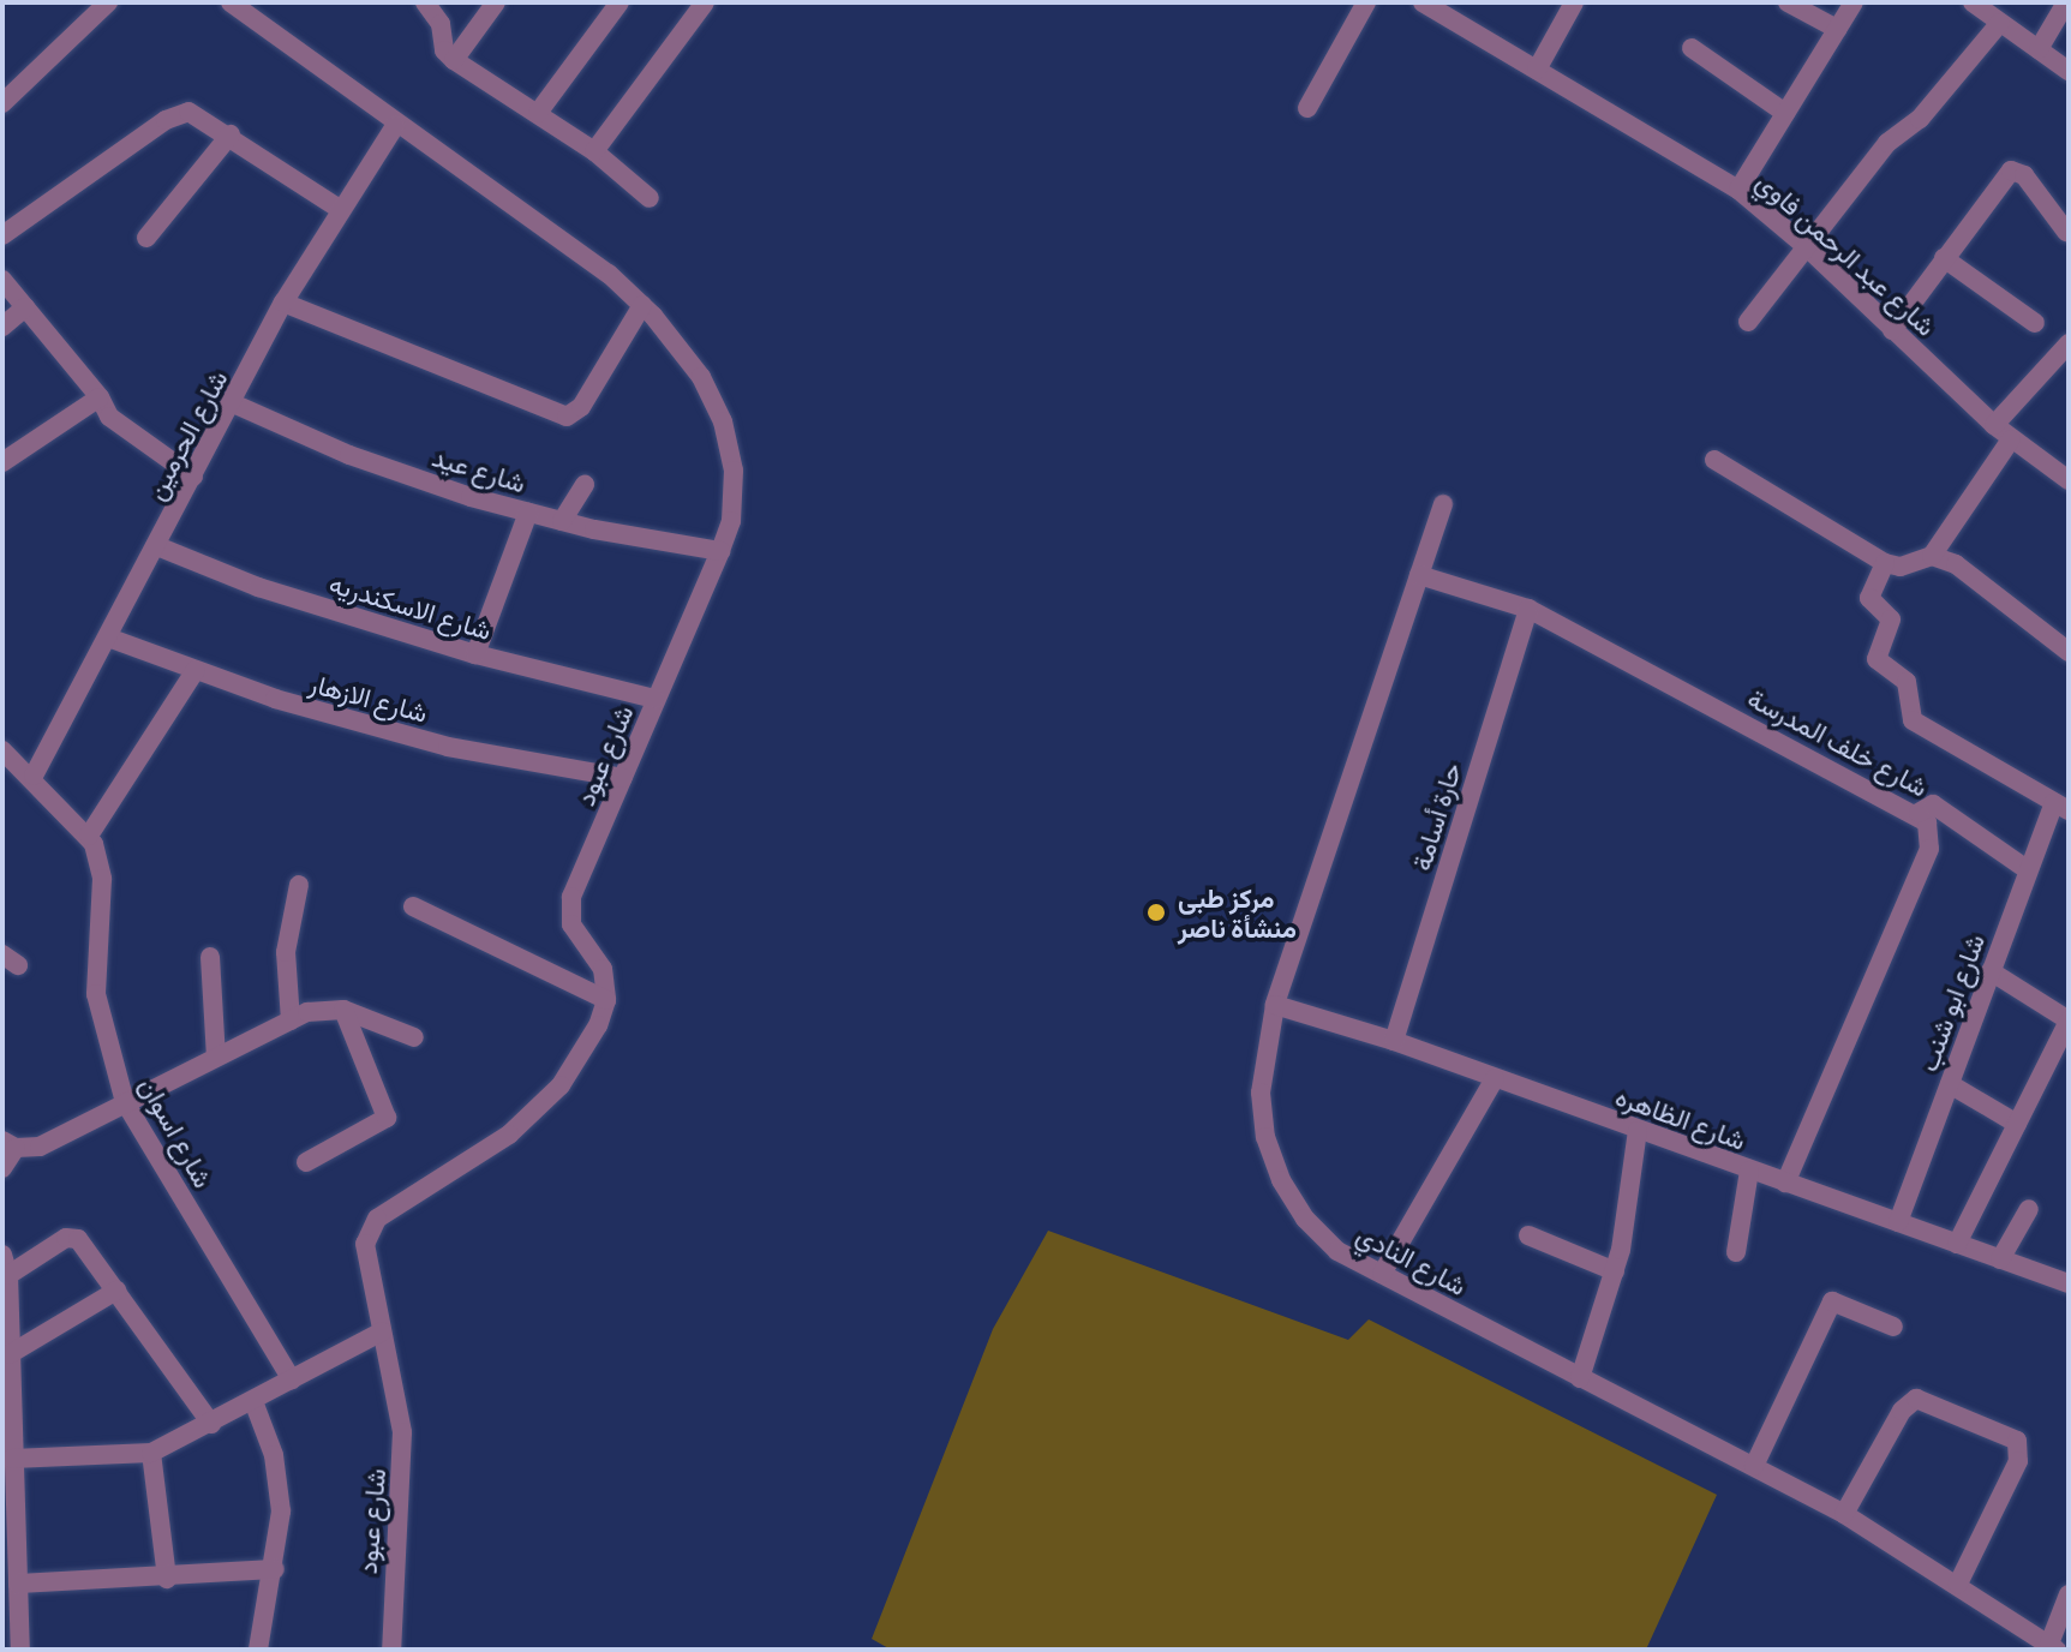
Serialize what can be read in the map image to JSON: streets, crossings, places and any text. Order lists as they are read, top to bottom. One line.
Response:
{"streets":{"street":["شارع عبد الرحمن فاوي","شارع الحرمين","شارع عيد","شارع الاسكندريه","شارع الازهار","شارع خلف المدرسة","شارع عبود","حارة أسامة","شارع ابو شنب","شارع الظاهره","شارع اسوان","شارع النادي"]},"crossings":[["شارع الحرمين","شارع عيد"],["شارع الحرمين","شارع الاسكندريه"],["شارع الحرمين","شارع الازهار"],["شارع الحرمين","شارع عبود"],["شارع الحرمين","شارع اسوان"],["شارع عيد","شارع عبود"],["شارع الاسكندريه","شارع عبود"],["شارع الازهار","شارع عبود"],["شارع خلف المدرسة","حارة أسامة"],["شارع خلف المدرسة","شارع الظاهره"],["شارع خلف المدرسة","شارع النادي"],["حارة أسامة","شارع الظاهره"],["شارع ابو شنب","شارع الظاهره"],["شارع الظاهره","شارع النادي"]],"places":["مركز طبى منشأة ناصر"]}
